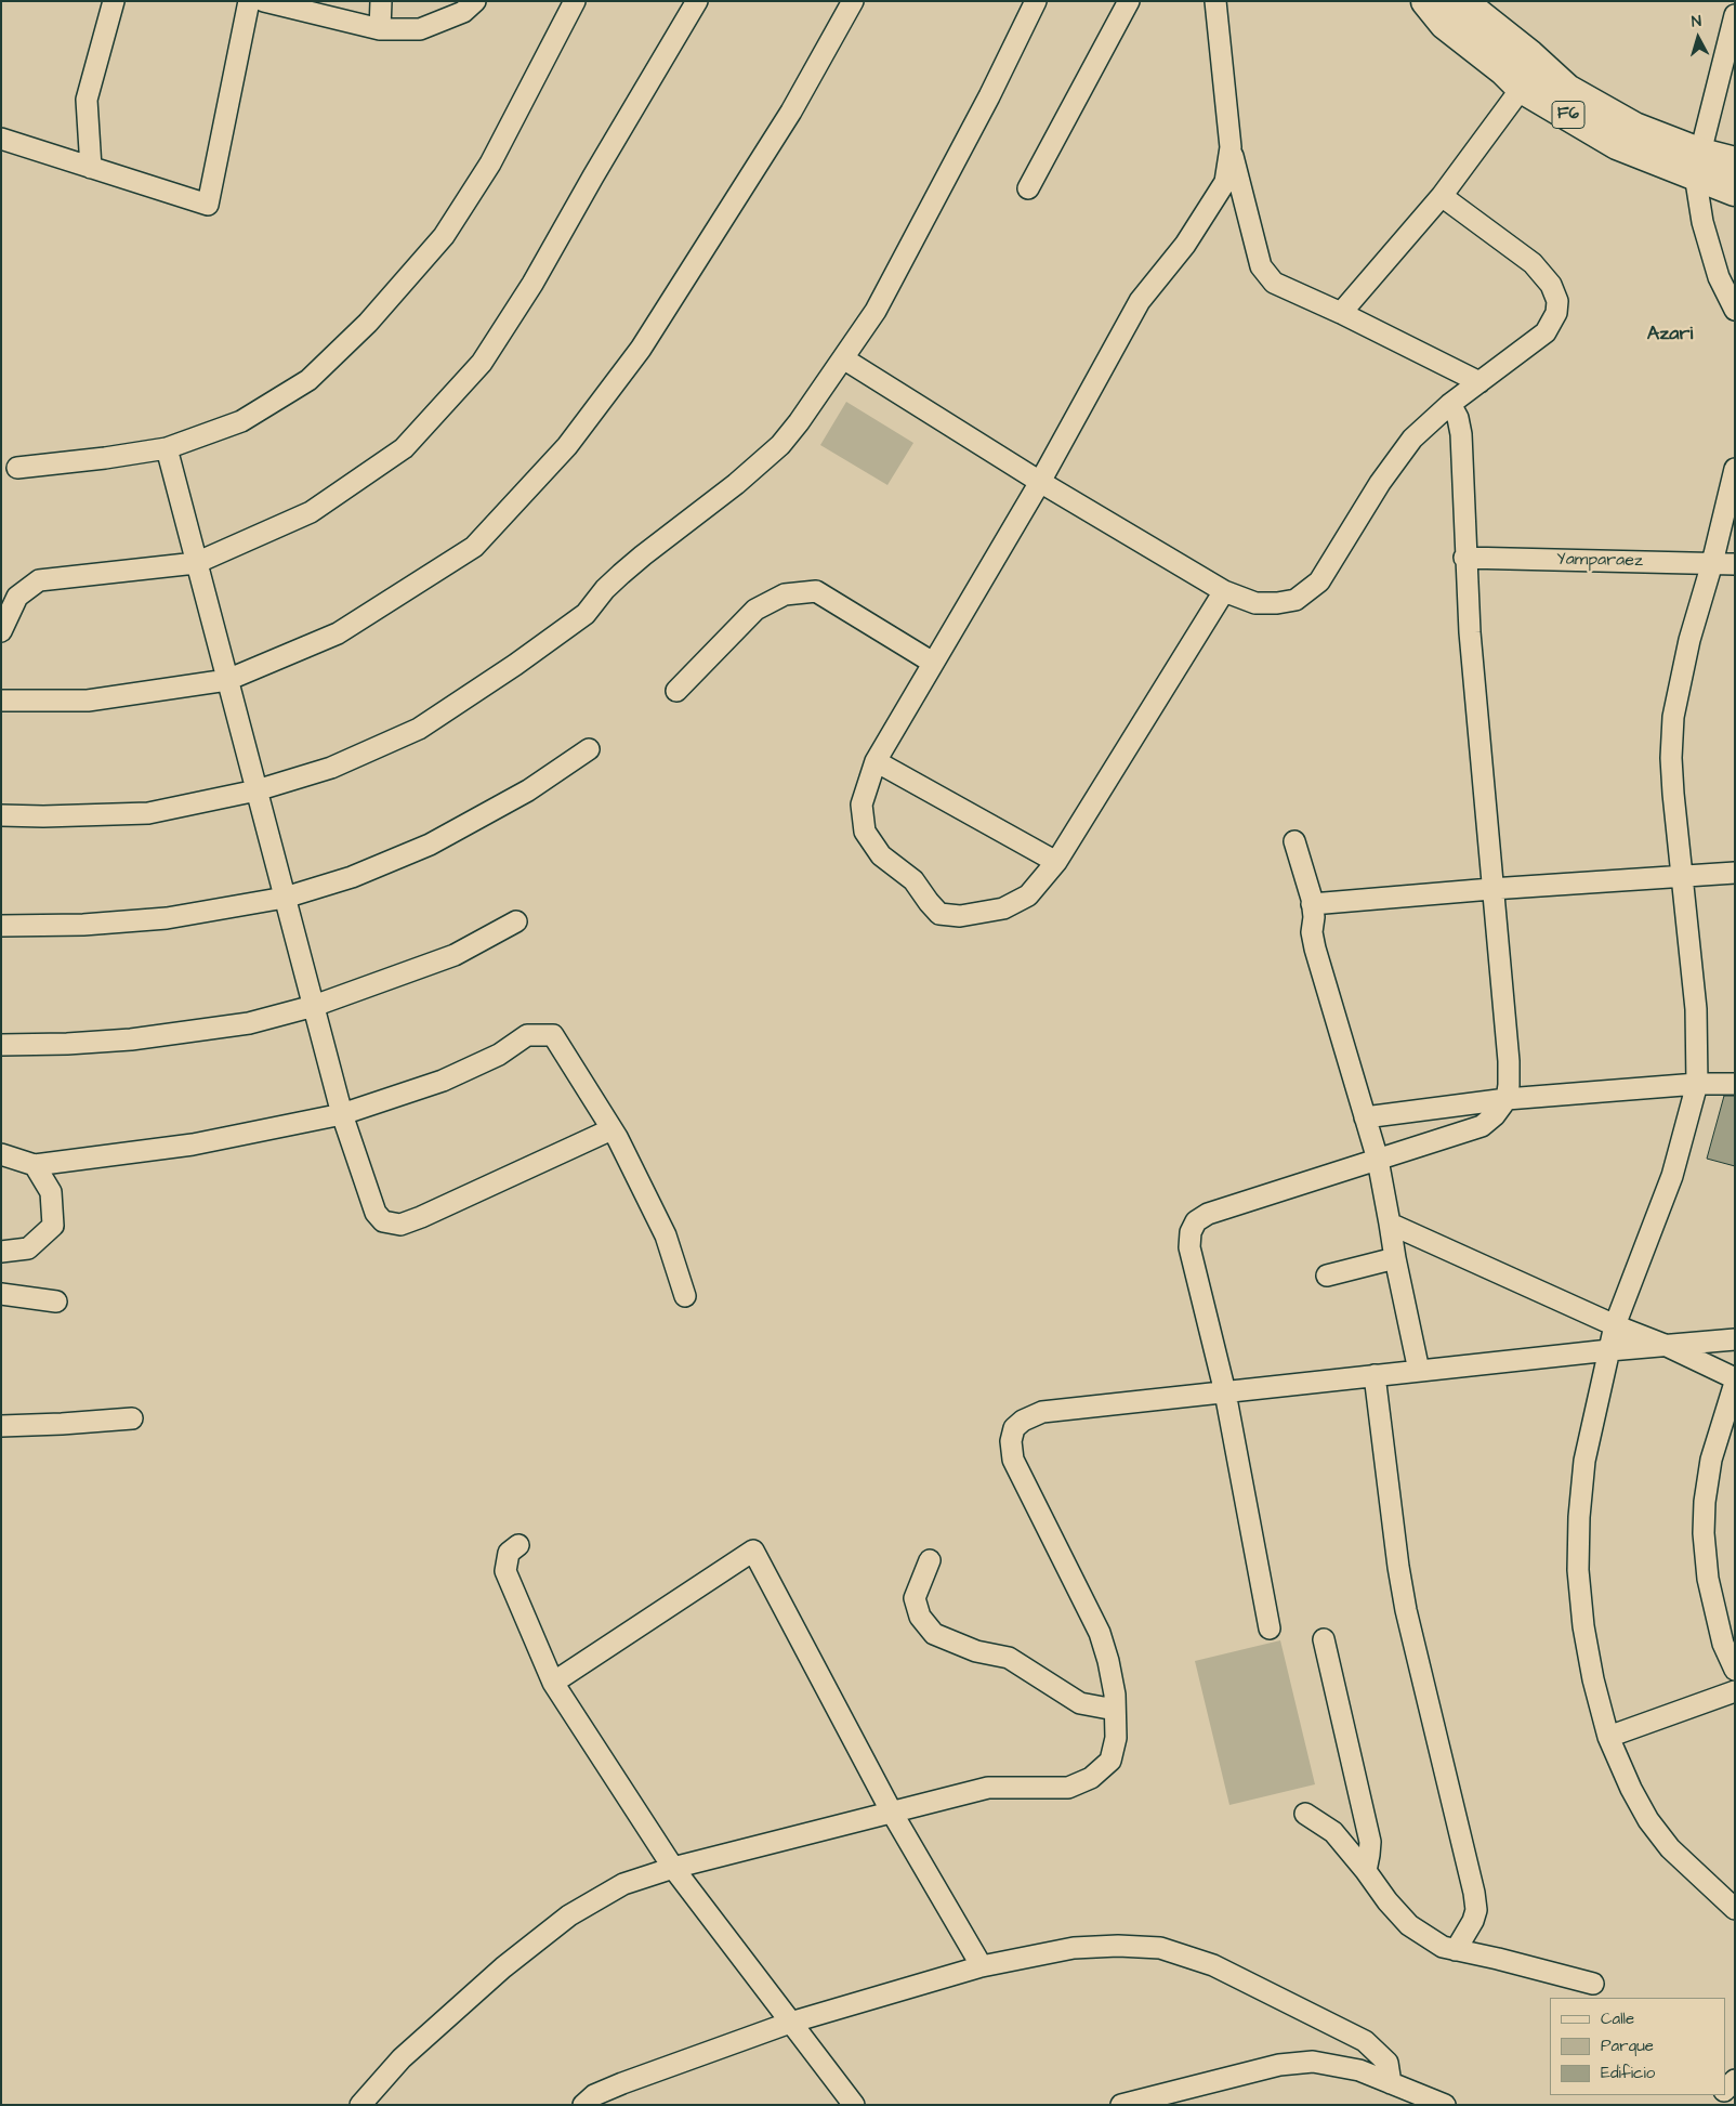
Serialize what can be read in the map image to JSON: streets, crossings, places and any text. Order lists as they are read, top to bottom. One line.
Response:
{"streets":{"highway":["F6"],"street":["Yamparaez"]},"districts":["Azari"],"legend":["Calle","Parque","Edificio"],"north":"top"}
